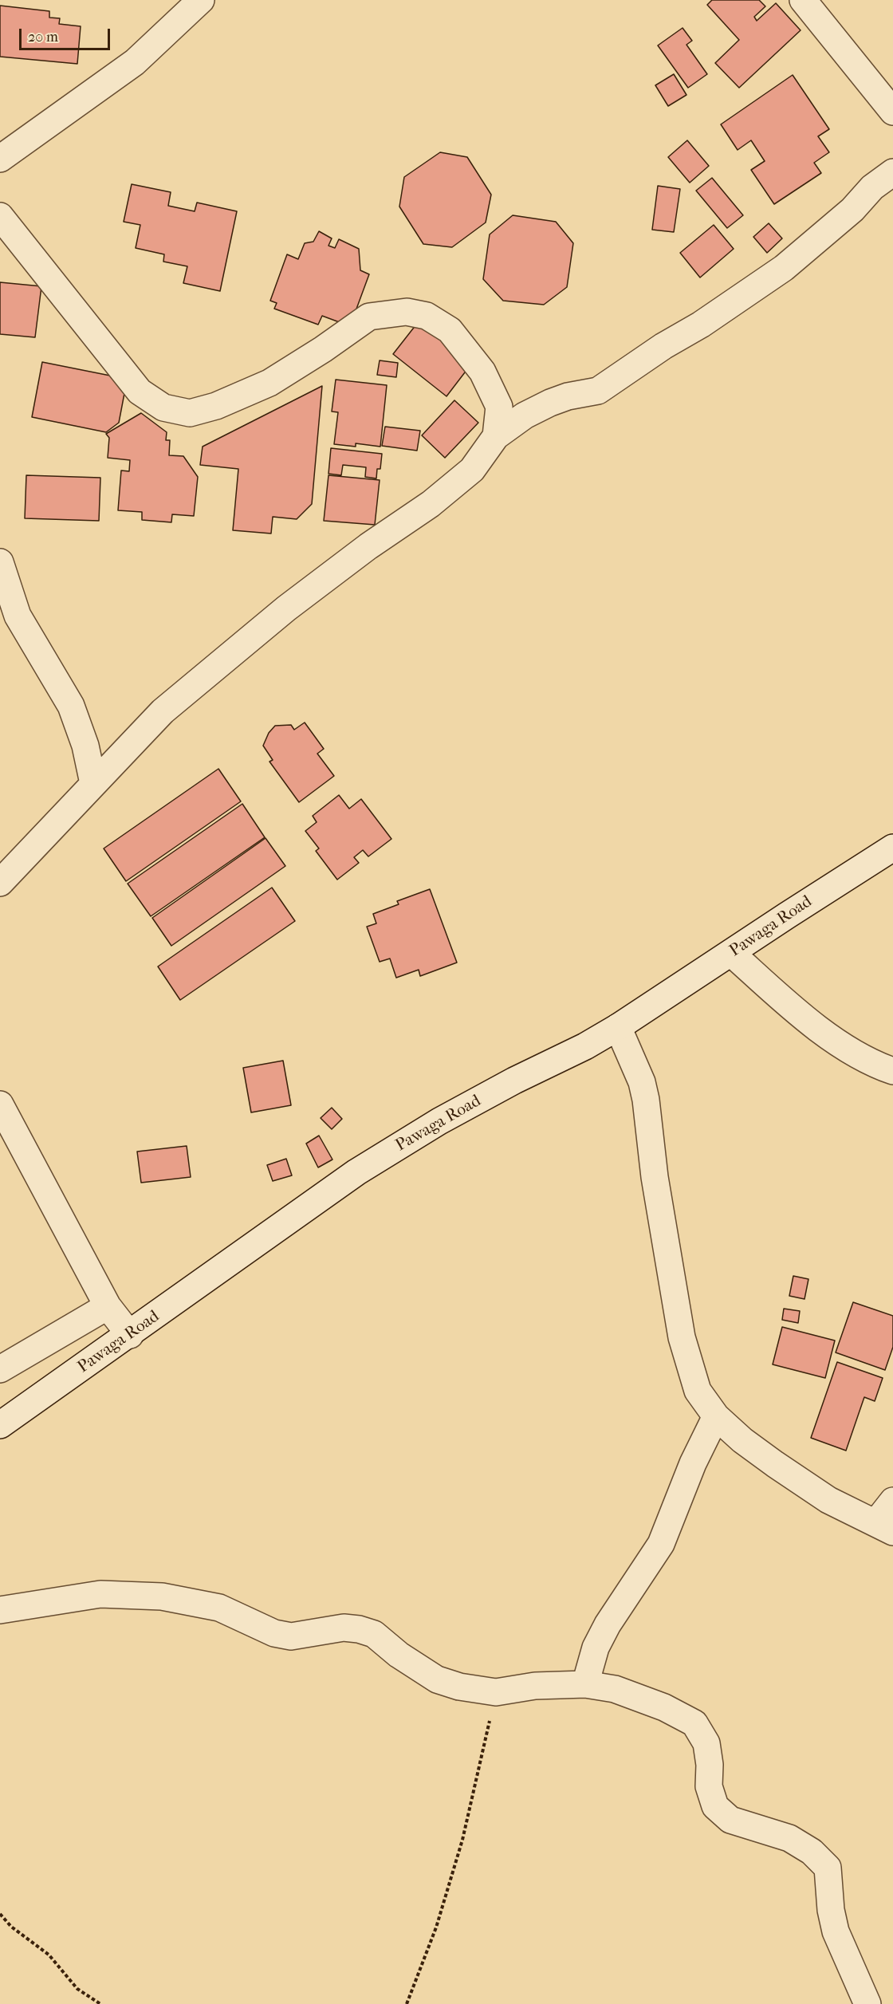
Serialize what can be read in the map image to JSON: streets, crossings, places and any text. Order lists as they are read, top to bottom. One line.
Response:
{"streets":{"street":["Pawaga Road"]},"scale_bar":"20 m"}
